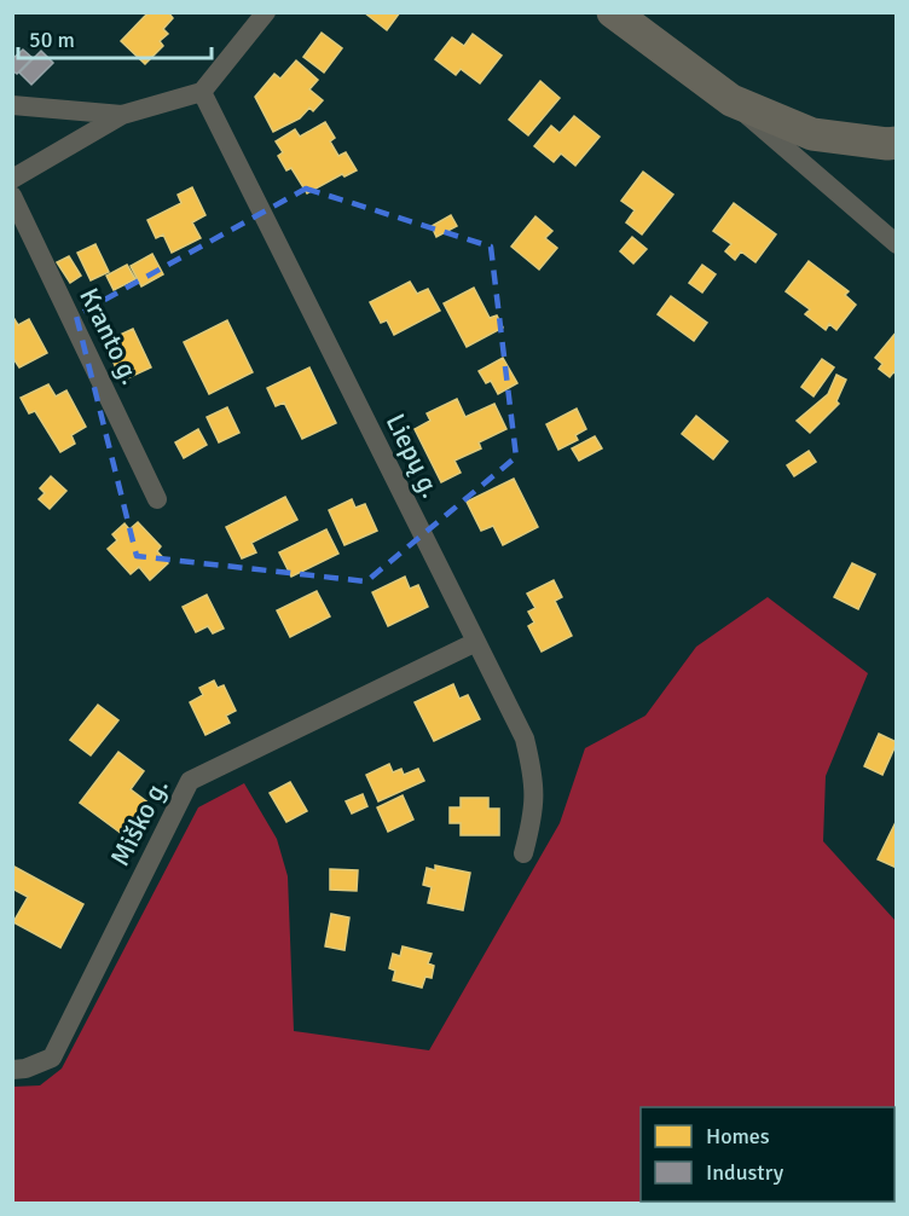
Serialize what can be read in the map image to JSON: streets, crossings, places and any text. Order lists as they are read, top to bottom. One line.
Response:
{"streets":{"street":["Kranto g.","Liepų g.","Miško g."]},"crossings":[["Liepų g.","Miško g."]],"legend":["Homes","Industry"],"scale_bar":"50 m"}
